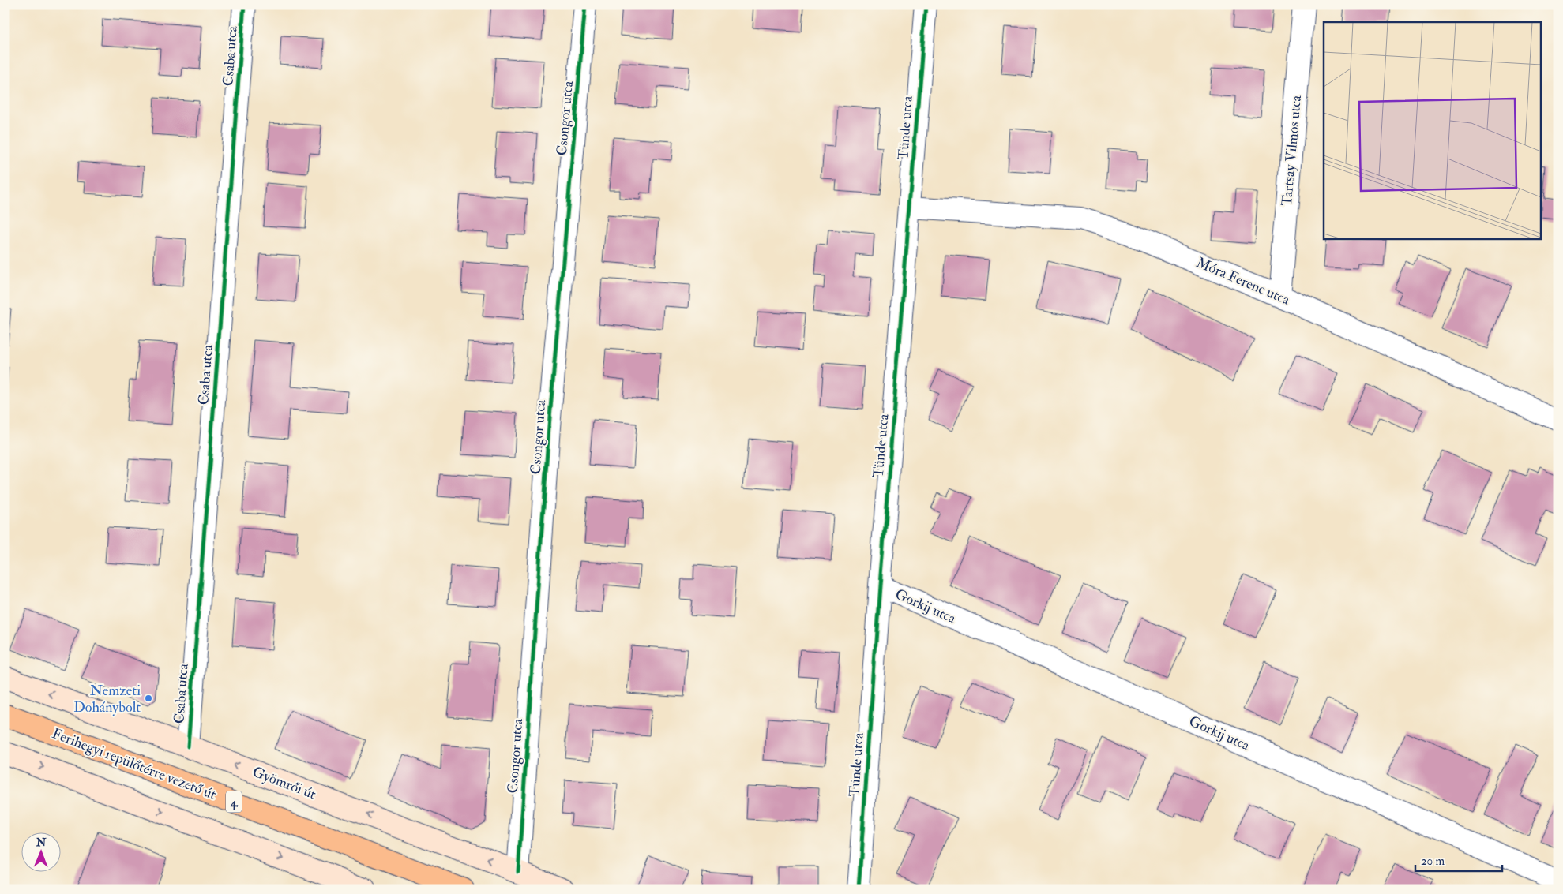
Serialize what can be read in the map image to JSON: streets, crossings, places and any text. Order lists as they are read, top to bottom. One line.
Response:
{"streets":{"main road":["Ferihegyi repülőtérre vezető út","4"],"street":["Csaba utca","Csongor utca","Tünde utca","Tartsay Vilmos utca","Móra Ferenc utca","Gorkij utca","Gyömrői út"]},"crossings":[["Csaba utca","Gyömrői út"],["Csongor utca","Gyömrői út"],["Tünde utca","Móra Ferenc utca"],["Tünde utca","Gorkij utca"],["Tartsay Vilmos utca","Móra Ferenc utca"]],"places":["Nemzeti Dohánybolt"],"scale_bar":"20 m","north":"top"}
